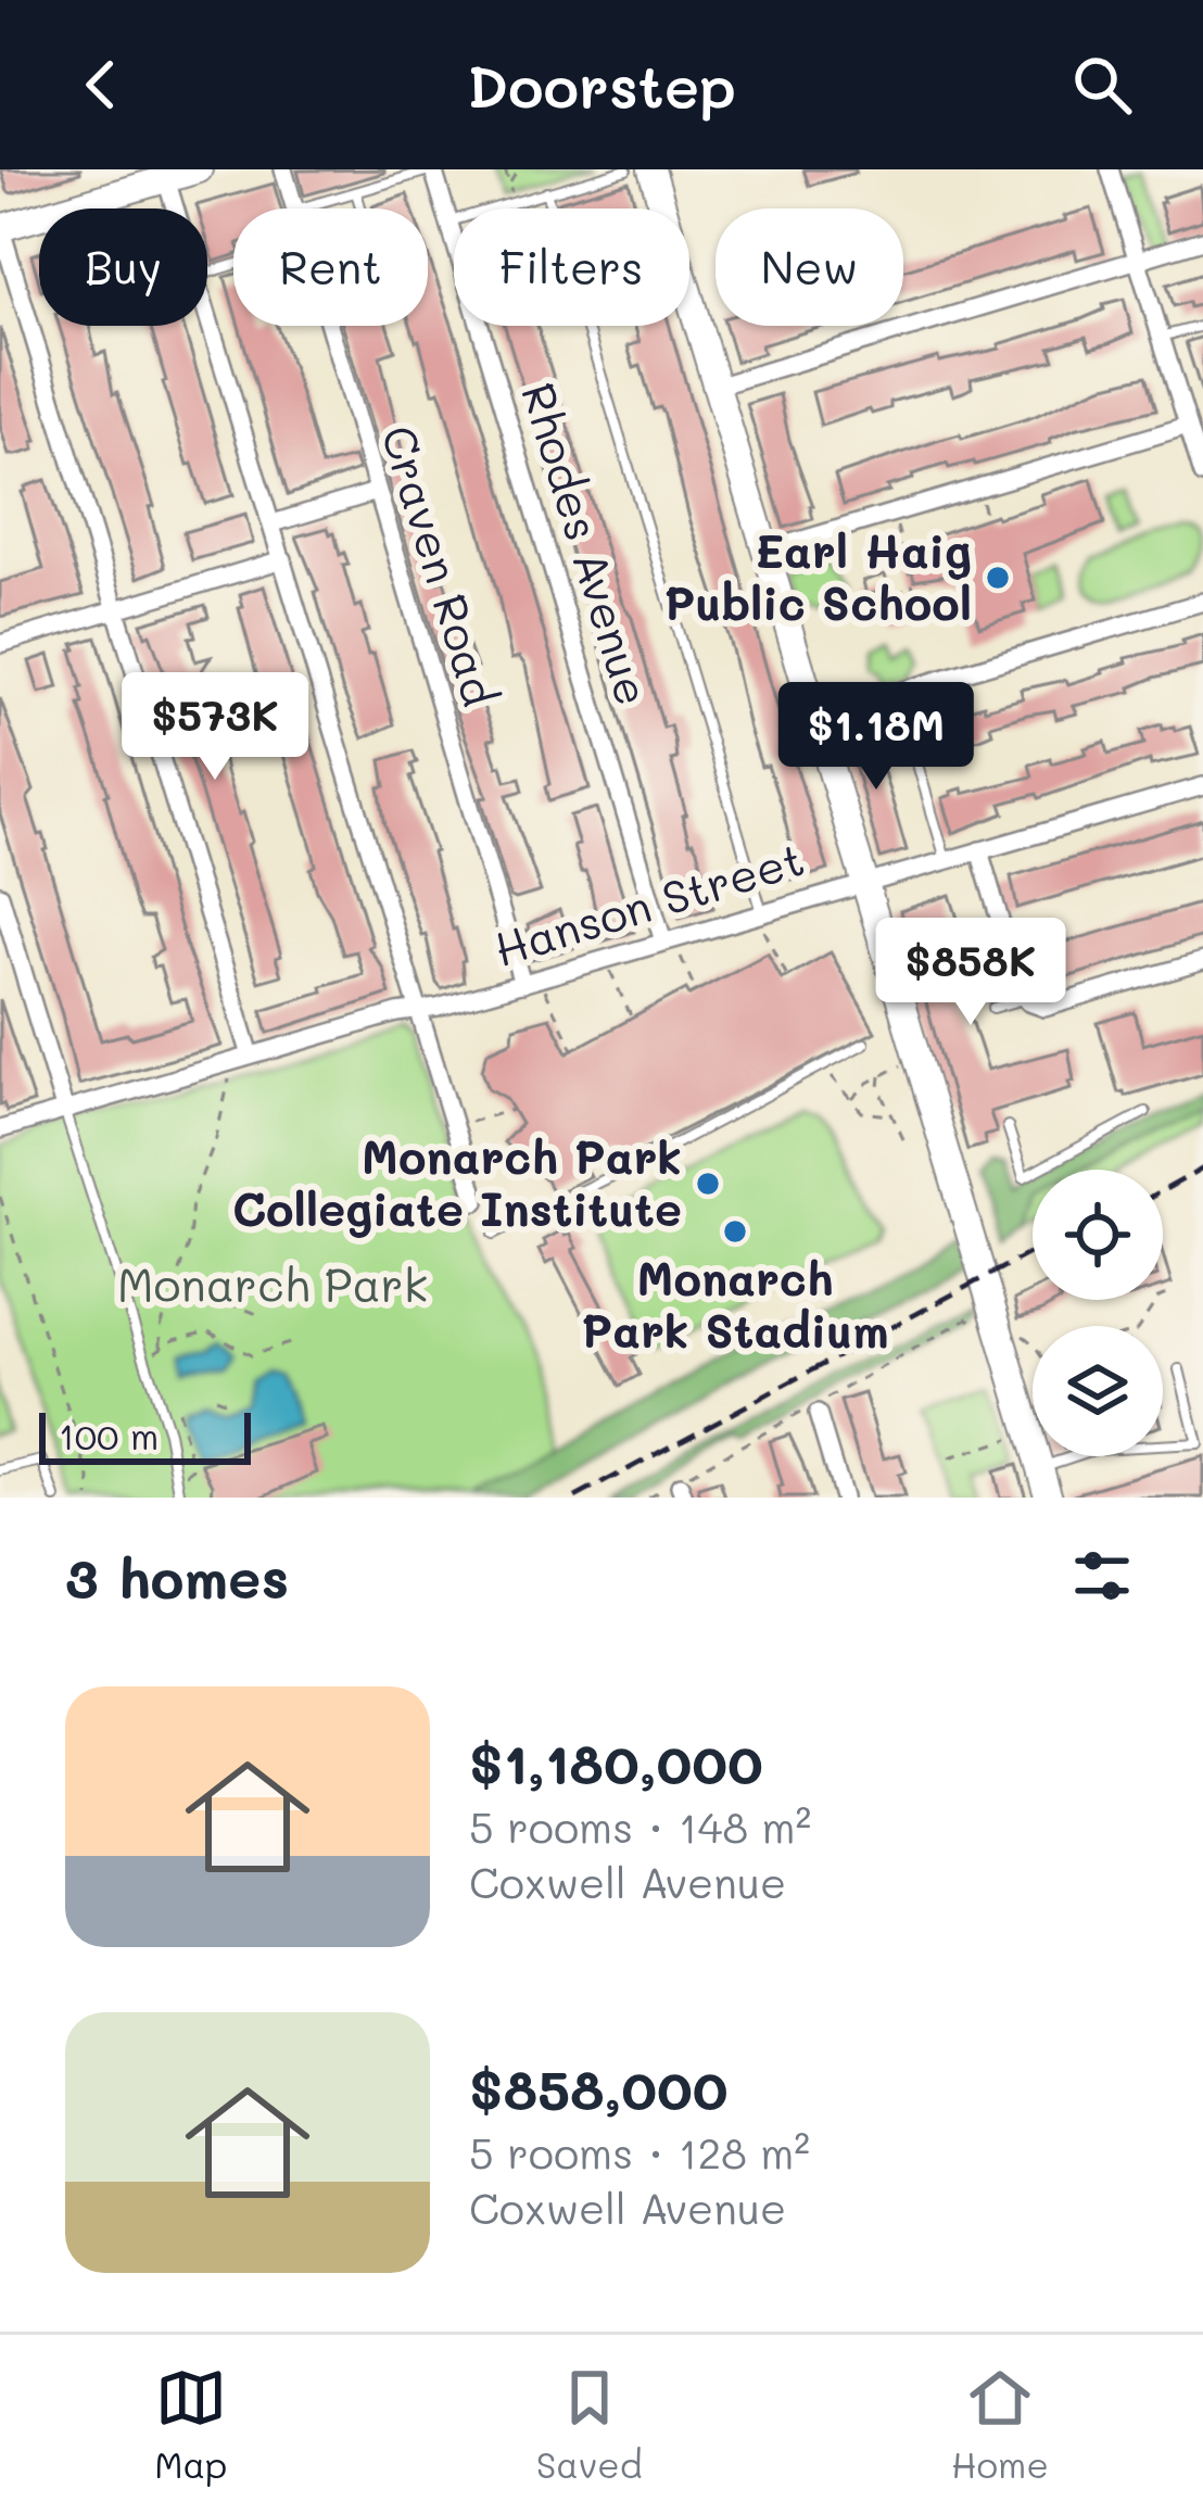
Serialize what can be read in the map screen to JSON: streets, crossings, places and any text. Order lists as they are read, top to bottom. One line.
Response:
{"streets":{"street":["Rhodes Avenue","Craven Road","Hanson Street"]},"crossings":[["Rhodes Avenue","Hanson Street"],["Craven Road","Hanson Street"]],"parks":["Monarch Park"],"places":["Earl Haig Public School","Monarch Park Collegiate Institute","Monarch Park Stadium"],"scale_bar":"100 m","page":{"header":"Doorstep","chip":["Buy","Rent","Filters","New"],"price":["$573K","$1.18M","$858K"],"scale":"100 m","heading":"3 homes","list":[{"name":"$1,180,000","note":"5 rooms · 148 m² · Coxwell Avenue"},{"name":"$858,000","note":"5 rooms · 128 m² · Coxwell Avenue"}],"tabs":["Map","Saved","Home"]}}
